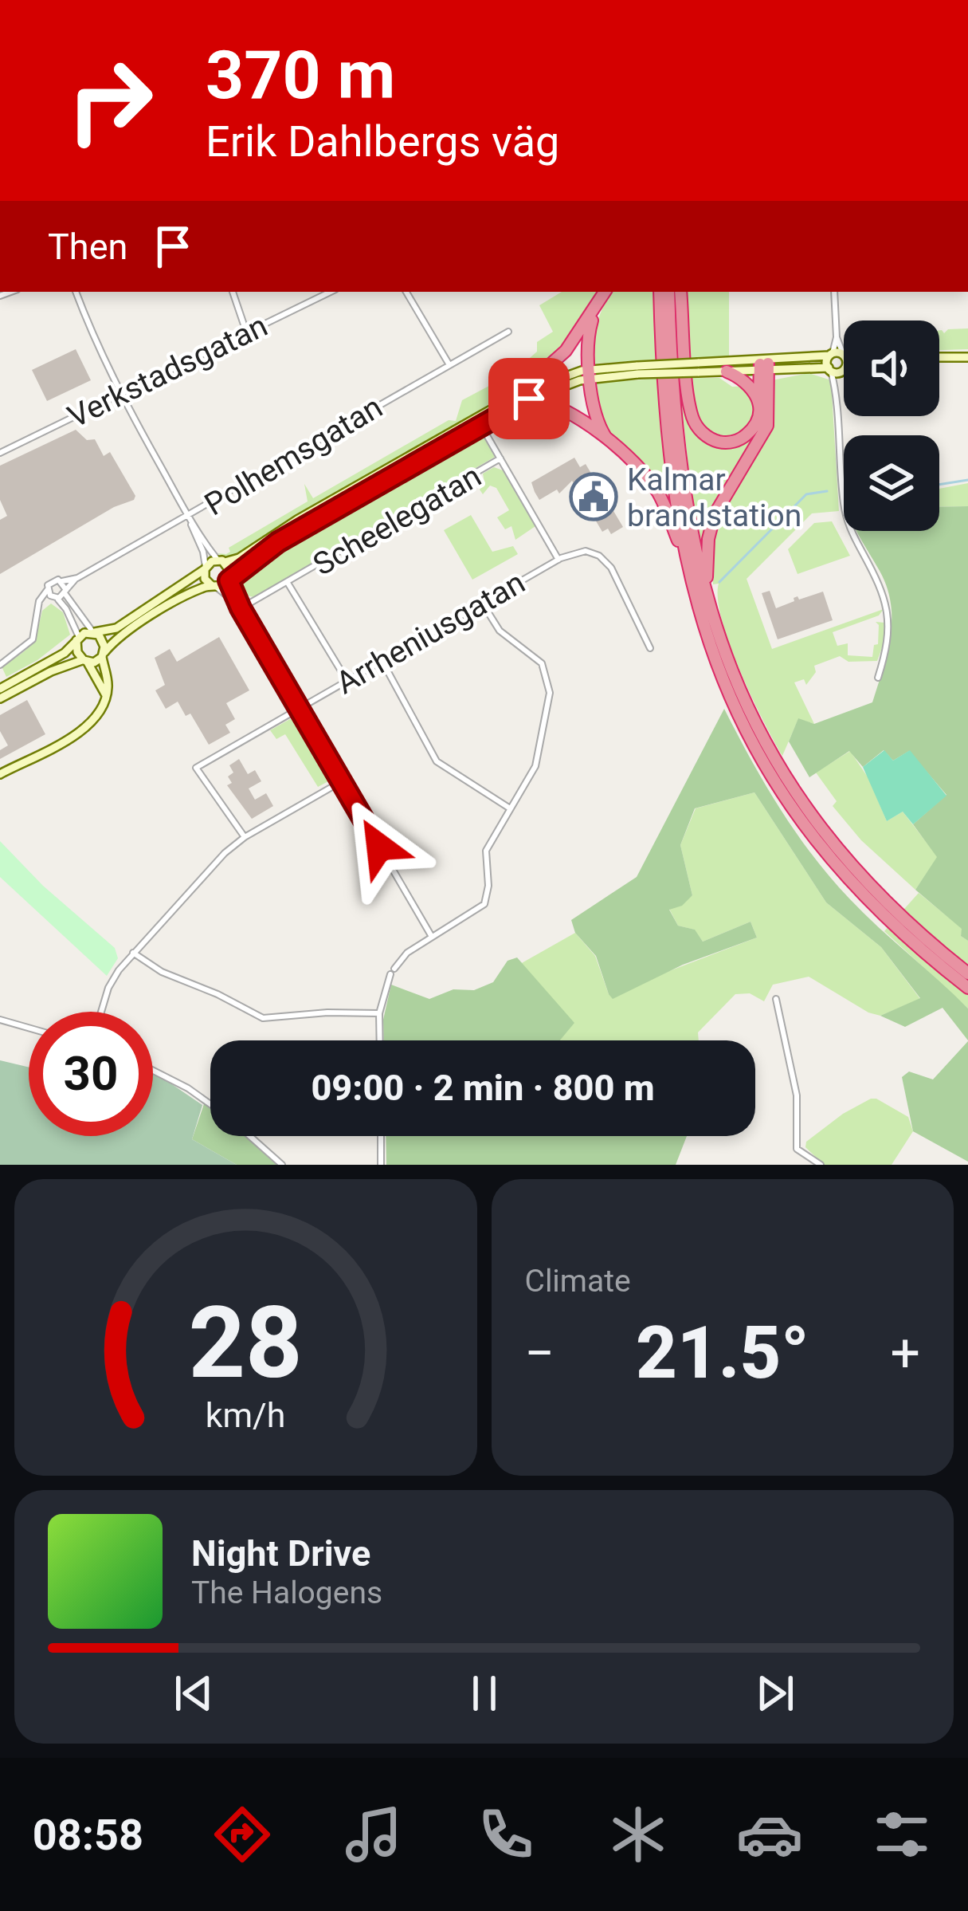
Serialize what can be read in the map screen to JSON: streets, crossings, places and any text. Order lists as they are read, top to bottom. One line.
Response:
{"streets":{"street":["Verkstadsgatan","Polhemsgatan","Scheelegatan","Arrheniusgatan"]},"crossings":[["Scheelegatan","Arrheniusgatan"]],"places":{"public building":["Kalmar brandstation"]},"page":{"turn":["370 m","Erik Dahlbergs väg"],"then":"Then","limit":"30","trip":"09:00 · 2 min · 800 m","tile":"Climate","heat":["−","21.5°","+"],"song":["Night Drive","The Halogens"],"tabs":"08:58","gauge":["28","km/h"]}}
